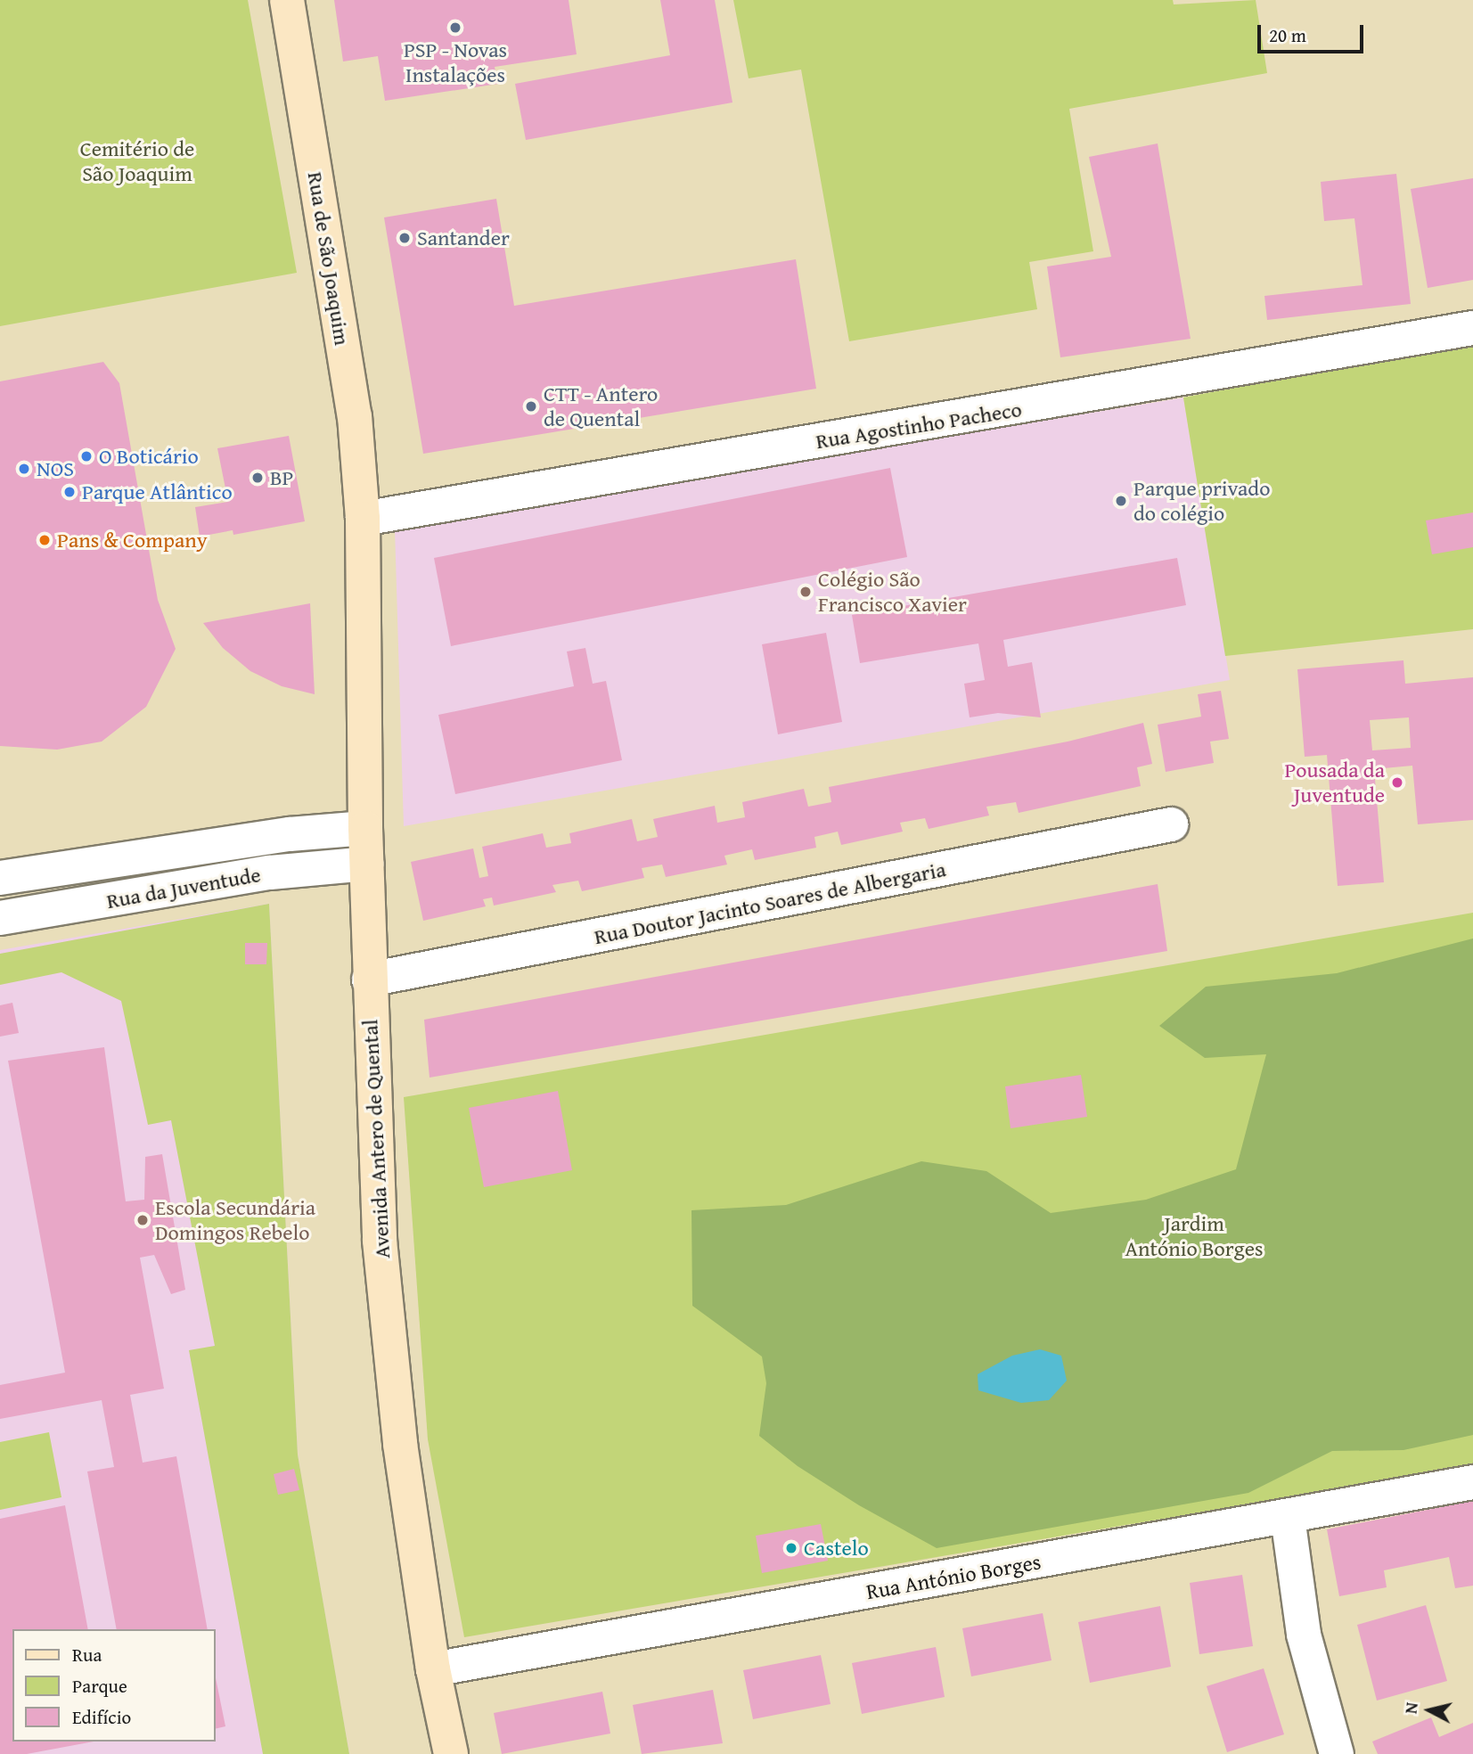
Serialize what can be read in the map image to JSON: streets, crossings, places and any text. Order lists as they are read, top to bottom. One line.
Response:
{"streets":{"main road":["Rua de São Joaquim","Avenida Antero de Quental"],"street":["Rua Agostinho Pacheco","Rua da Juventude","Rua Doutor Jacinto Soares de Albergaria","Rua António Borges"]},"crossings":[["Rua de São Joaquim","Rua Agostinho Pacheco"],["Rua de São Joaquim","Avenida Antero de Quental"],["Rua Agostinho Pacheco","Avenida Antero de Quental"],["Rua da Juventude","Avenida Antero de Quental"],["Rua Doutor Jacinto Soares de Albergaria","Avenida Antero de Quental"],["Avenida Antero de Quental","Rua António Borges"]],"parks":["Cemitério de São Joaquim","Jardim António Borges"],"places":["PSP - Novas Instalações","Santander","CTT - Antero de Quental","O Boticário","NOS","BP","Parque Atlântico","Parque privado do colégio","Pans & Company","Colégio São Francisco Xavier","Pousada da Juventude","Escola Secundária Domingos Rebelo","Castelo"],"legend":["Rua","Parque","Edifício"],"scale_bar":"20 m","north":"left"}
